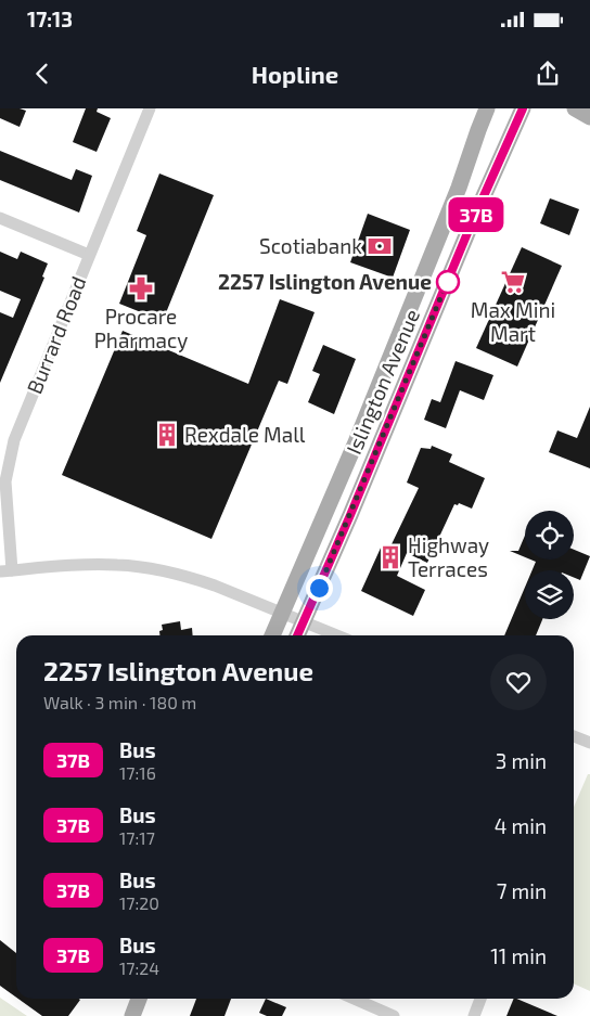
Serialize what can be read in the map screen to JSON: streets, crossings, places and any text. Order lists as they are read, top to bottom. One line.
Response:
{"streets":{"main road":["Islington Avenue"],"street":["Burrard Road"]},"places":{"bank":["Scotiabank"],"other":["2257 Islington Avenue"],"supermarket":["Max Mini Mart"],"pharmacy":["Procare Pharmacy"],"building":["Rexdale Mall","Highway Terraces"]},"lines":["bus line 37B"],"page":{"status":"17:13","header":"Hopline","on_map":"37B","heading":["2257 Islington Avenue","Walk · 3 min · 180 m"],"list":[{"mark":"37B","name":"Bus","note":"17:16","value":"3 min"},{"mark":"37B","name":"Bus","note":"17:17","value":"4 min"},{"mark":"37B","name":"Bus","note":"17:20","value":"7 min"},{"mark":"37B","name":"Bus","note":"17:24","value":"11 min"}]}}
